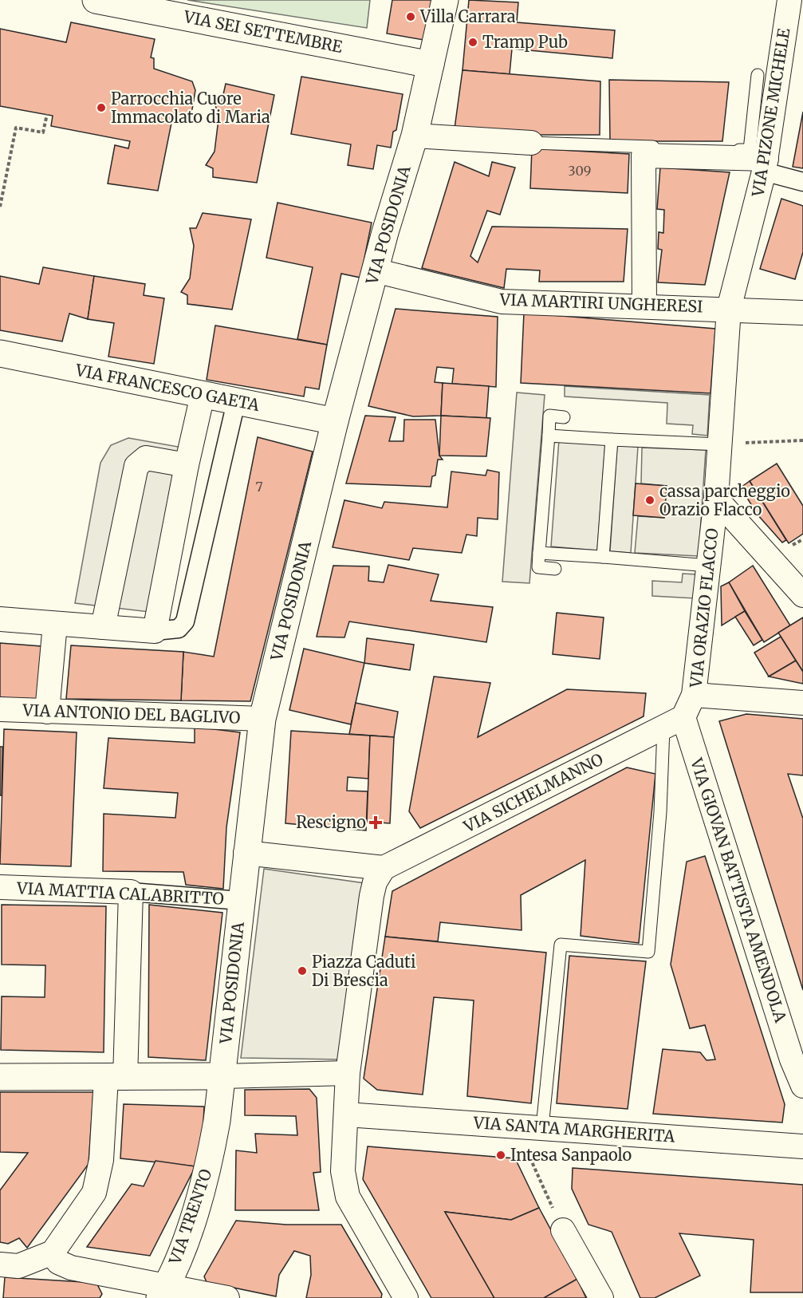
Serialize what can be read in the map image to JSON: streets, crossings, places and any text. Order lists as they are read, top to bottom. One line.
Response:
{"streets":{"main road":["VIA SEI SETTEMBRE","VIA POSIDONIA","VIA FRANCESCO GAETA","VIA TRENTO"],"street":["VIA PIZONE MICHELE","VIA MARTIRI UNGHERESI","VIA ORAZIO FLACCO","VIA ANTONIO DEL BAGLIVO","VIA SICHELMANNO","VIA GIOVAN BATTISTA AMENDOLA","VIA MATTIA CALABRITTO","VIA SANTA MARGHERITA"]},"crossings":[["VIA SEI SETTEMBRE","VIA POSIDONIA"],["VIA PIZONE MICHELE","VIA MARTIRI UNGHERESI"],["VIA PIZONE MICHELE","VIA ORAZIO FLACCO"],["VIA POSIDONIA","VIA MARTIRI UNGHERESI"],["VIA POSIDONIA","VIA FRANCESCO GAETA"],["VIA POSIDONIA","VIA ANTONIO DEL BAGLIVO"],["VIA POSIDONIA","VIA MATTIA CALABRITTO"],["VIA POSIDONIA","VIA TRENTO"],["VIA MARTIRI UNGHERESI","VIA ORAZIO FLACCO"],["VIA SICHELMANNO","VIA GIOVAN BATTISTA AMENDOLA"]],"places":{"other":["Villa Carrara","Tramp Pub","Parrocchia Cuore Immacolato di Maria","cassa parcheggio Orazio Flacco","Piazza Caduti Di Brescia","Intesa Sanpaolo"],"health":["Rescigno"]},"house_numbers":["309","7"]}
